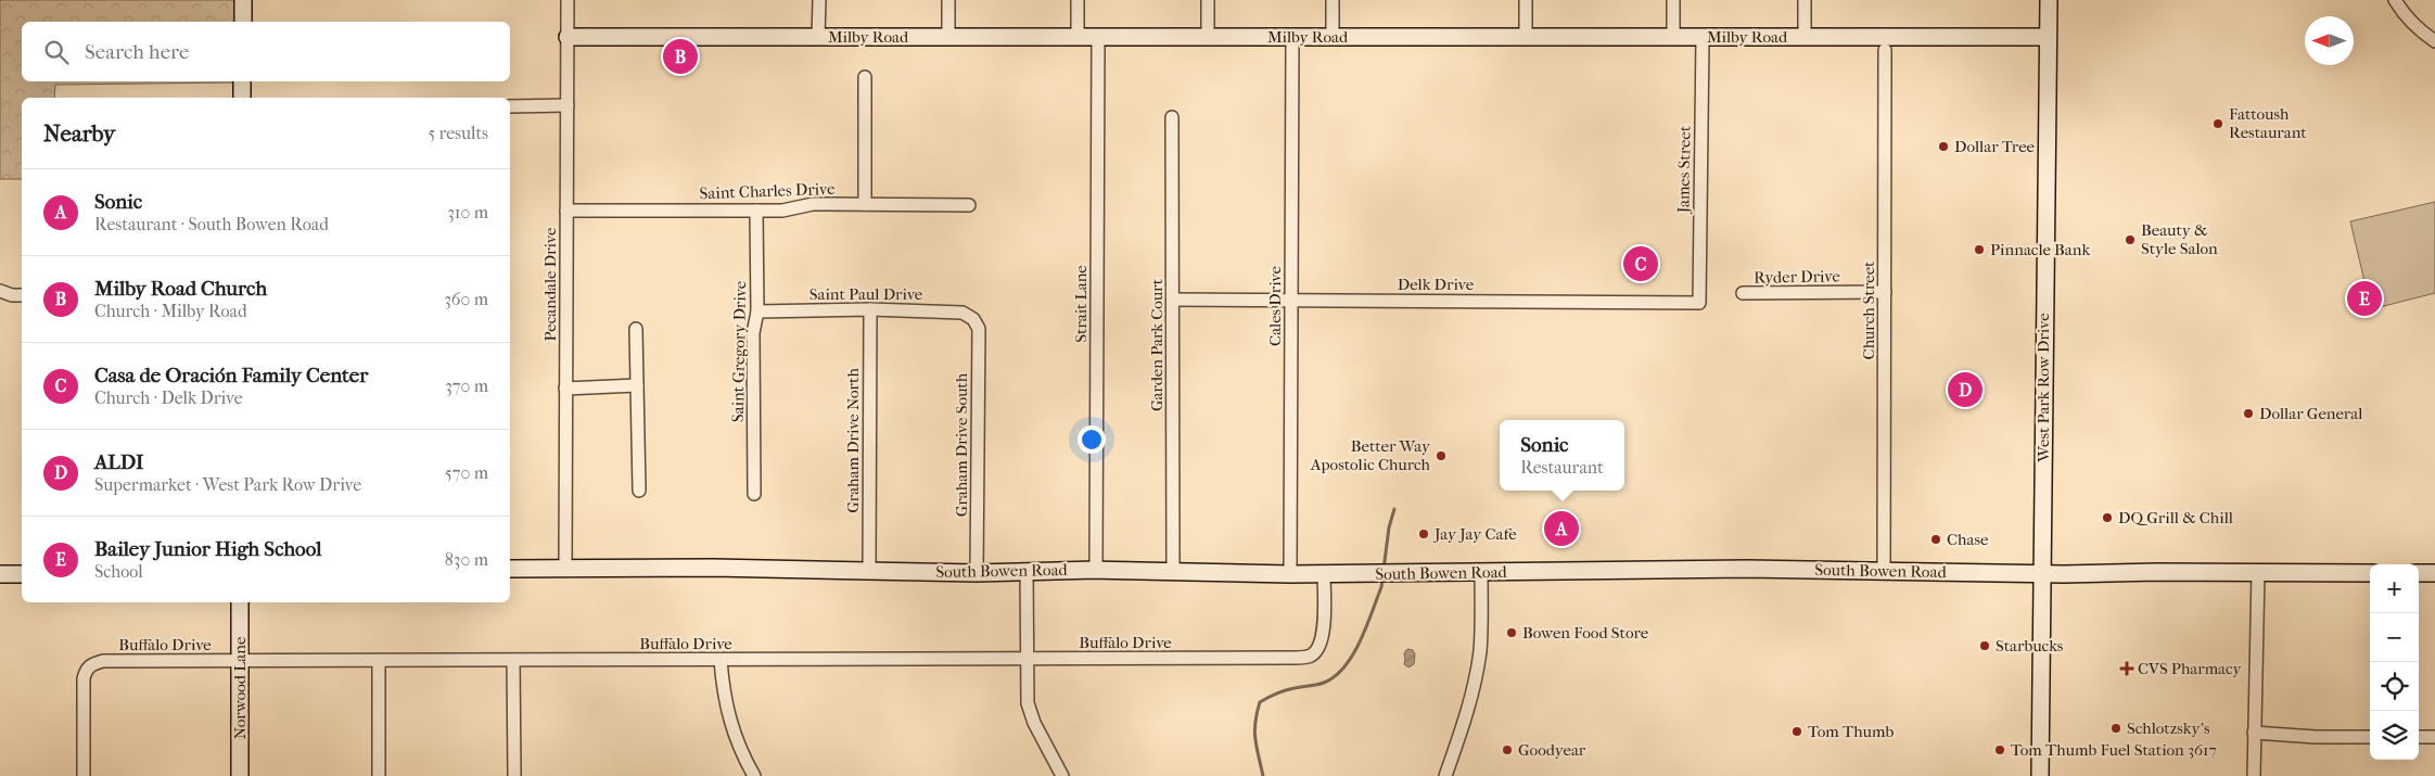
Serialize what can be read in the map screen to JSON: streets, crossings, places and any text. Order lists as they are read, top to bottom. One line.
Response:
{"streets":{"main road":["Milby Road","West Park Row Drive","South Bowen Road","Norwood Lane"],"street":["James Street","Saint Charles Drive","Ryder Drive","Pecandale Drive","Delk Drive","Saint Paul Drive","Strait Lane","Cales Drive","Church Street","Garden Park Court","Saint Gregory Drive","Graham Drive North","Graham Drive South","Buffalo Drive"]},"crossings":[["Milby Road","James Street"],["Milby Road","Pecandale Drive"],["Milby Road","Strait Lane"],["Milby Road","Cales Drive"],["Milby Road","West Park Row Drive"],["James Street","Delk Drive"],["Saint Charles Drive","Pecandale Drive"],["Saint Charles Drive","Saint Gregory Drive"],["Ryder Drive","Church Street"],["Pecandale Drive","South Bowen Road"],["Delk Drive","Cales Drive"],["Delk Drive","Garden Park Court"],["Saint Paul Drive","Saint Gregory Drive"],["Saint Paul Drive","Graham Drive North"],["Saint Paul Drive","Graham Drive South"],["Strait Lane","South Bowen Road"],["Cales Drive","South Bowen Road"],["Church Street","South Bowen Road"],["Garden Park Court","South Bowen Road"],["West Park Row Drive","South Bowen Road"],["Graham Drive North","South Bowen Road"],["Graham Drive South","South Bowen Road"],["South Bowen Road","Buffalo Drive"],["Buffalo Drive","Norwood Lane"]],"places":{"other":["Fattoush Restaurant","Dollar Tree","Beauty & Style Salon","Pinnacle Bank","Dollar General","Better Way Apostolic Church","DQ Grill & Chill","Jay Jay Cafe","Chase","Bowen Food Store","Starbucks","Schlotzsky's","Tom Thumb","Goodyear","Tom Thumb Fuel Station 3617"],"health":["CVS Pharmacy"]},"north":"left","page":{"search":"Search here","pins":["B","C","E","D","A"],"heading":["Nearby","5 results"],"list":[{"mark":"A","name":"Sonic","note":"Restaurant · South Bowen Road","value":"310 m"},{"mark":"B","name":"Milby Road Church","note":"Church · Milby Road","value":"360 m"},{"mark":"C","name":"Casa de Oración Family Center","note":"Church · Delk Drive","value":"370 m"},{"mark":"D","name":"ALDI","note":"Supermarket · West Park Row Drive","value":"570 m"},{"mark":"E","name":"Bailey Junior High School","note":"School","value":"830 m"}],"popup":["Sonic","Restaurant"],"map_buttons":["+","−"]}}
